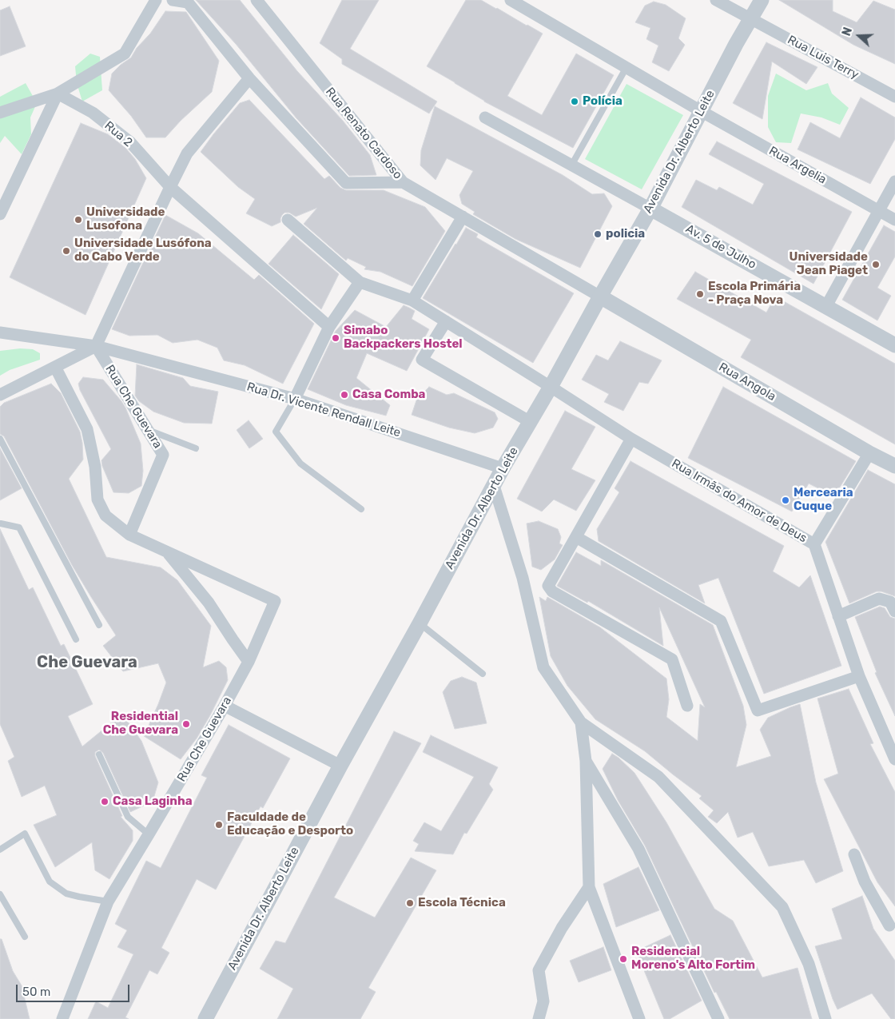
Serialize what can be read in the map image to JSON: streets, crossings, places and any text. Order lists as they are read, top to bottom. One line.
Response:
{"streets":{"street":["Rua Luis Terry","Rua Renato Cardoso","Rua 2","Avenida Dr. Alberto Leite","Rua Argelia","Av. 5 de Julho","Rua Angola","Rua Che Guevara","Rua Dr. Vicente Rendall Leite","Rua Irmãs do Amor de Deus"]},"crossings":[["Rua Luis Terry","Avenida Dr. Alberto Leite"],["Rua Renato Cardoso","Avenida Dr. Alberto Leite"],["Rua Renato Cardoso","Rua Angola"],["Avenida Dr. Alberto Leite","Rua Argelia"],["Avenida Dr. Alberto Leite","Av. 5 de Julho"],["Avenida Dr. Alberto Leite","Rua Angola"],["Avenida Dr. Alberto Leite","Rua Dr. Vicente Rendall Leite"],["Avenida Dr. Alberto Leite","Rua Irmãs do Amor de Deus"],["Rua Che Guevara","Rua Dr. Vicente Rendall Leite"]],"districts":["Che Guevara"],"places":["Polícia","Universidade Lusofona","policia","Universidade Lusófona do Cabo Verde","Universidade Jean Piaget","Escola Primária - Praça Nova","Simabo Backpackers Hostel","Casa Comba","Mercearia Cuque","Residential Che Guevara","Casa Laginha","Faculdade de Educação e Desporto","Escola Técnica","Residencial Moreno's Alto Fortim"],"scale_bar":"50 m","north":"left"}
